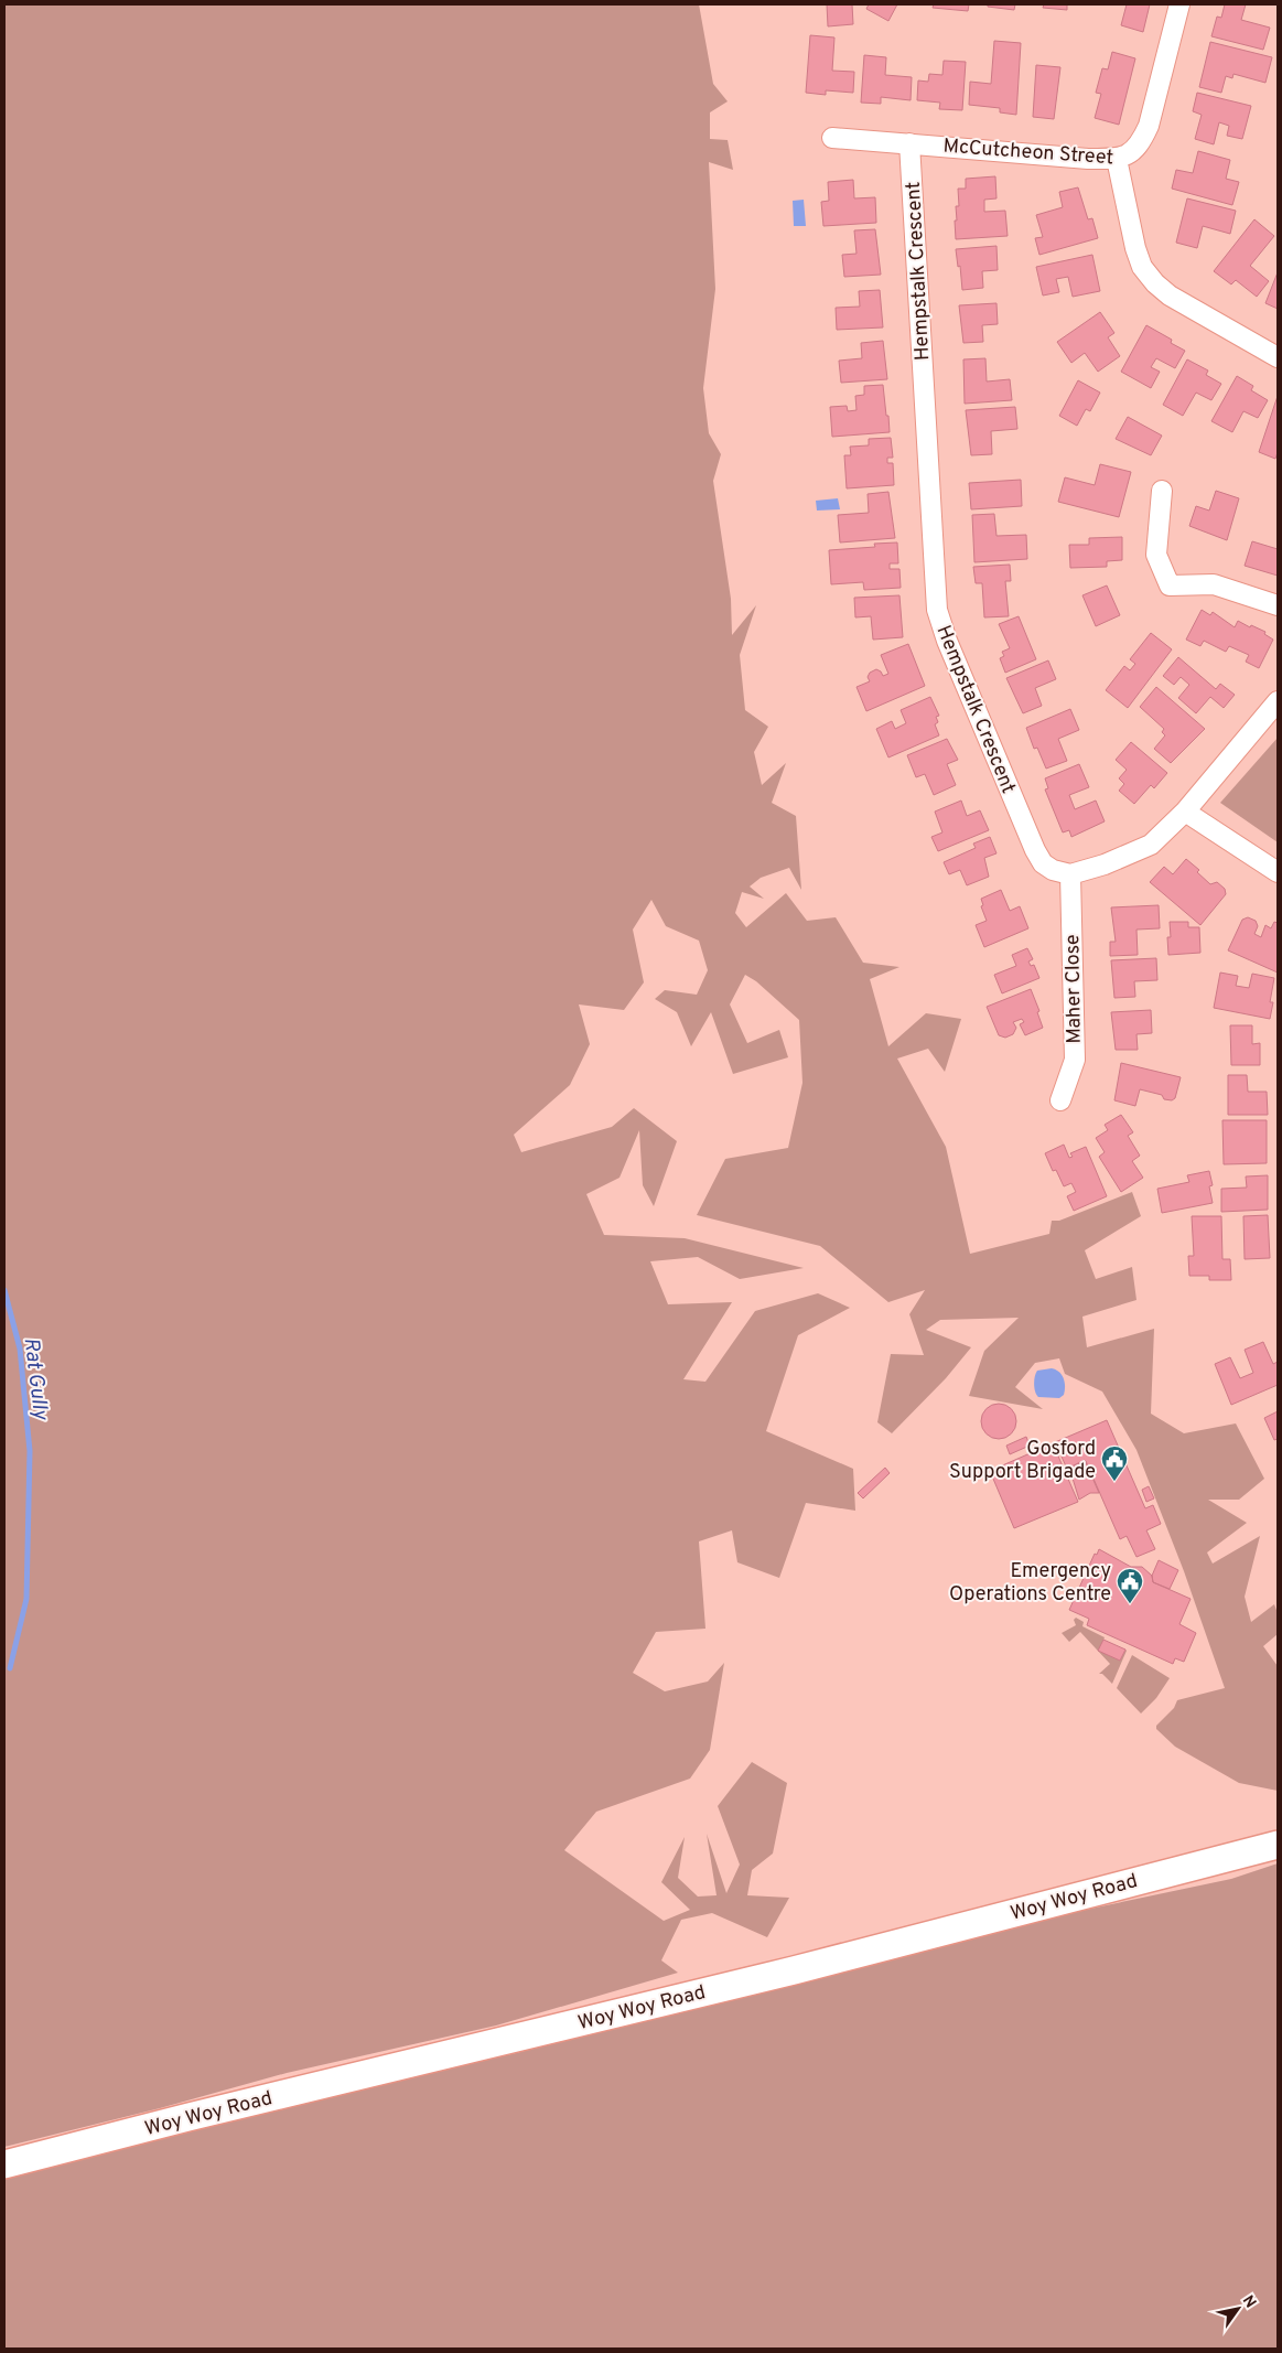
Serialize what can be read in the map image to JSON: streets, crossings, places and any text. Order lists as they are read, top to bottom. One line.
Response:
{"streets":{"main road":["Woy Woy Road"],"street":["McCutcheon Street","Hempstalk Crescent","Maher Close"]},"crossings":[["McCutcheon Street","Hempstalk Crescent"],["Hempstalk Crescent","Maher Close"]],"water":["Rat Gully"],"places":{"public building":["Gosford Support Brigade","Emergency Operations Centre"]},"north":"top right"}
